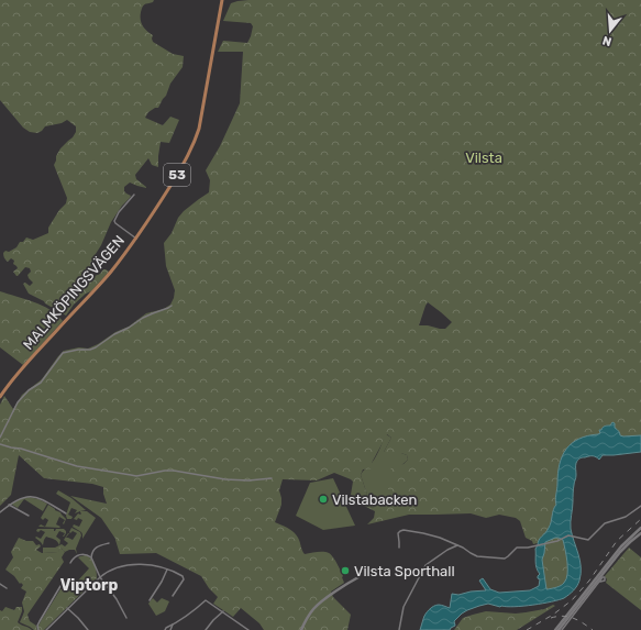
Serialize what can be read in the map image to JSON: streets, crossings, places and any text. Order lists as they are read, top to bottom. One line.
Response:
{"streets":{"main road":["53","MALMKÖPINGSVÄGEN"]},"districts":["Viptorp"],"parks":["Vilsta"],"places":["Vilstabacken","Vilsta Sporthall"],"north":"bottom"}
